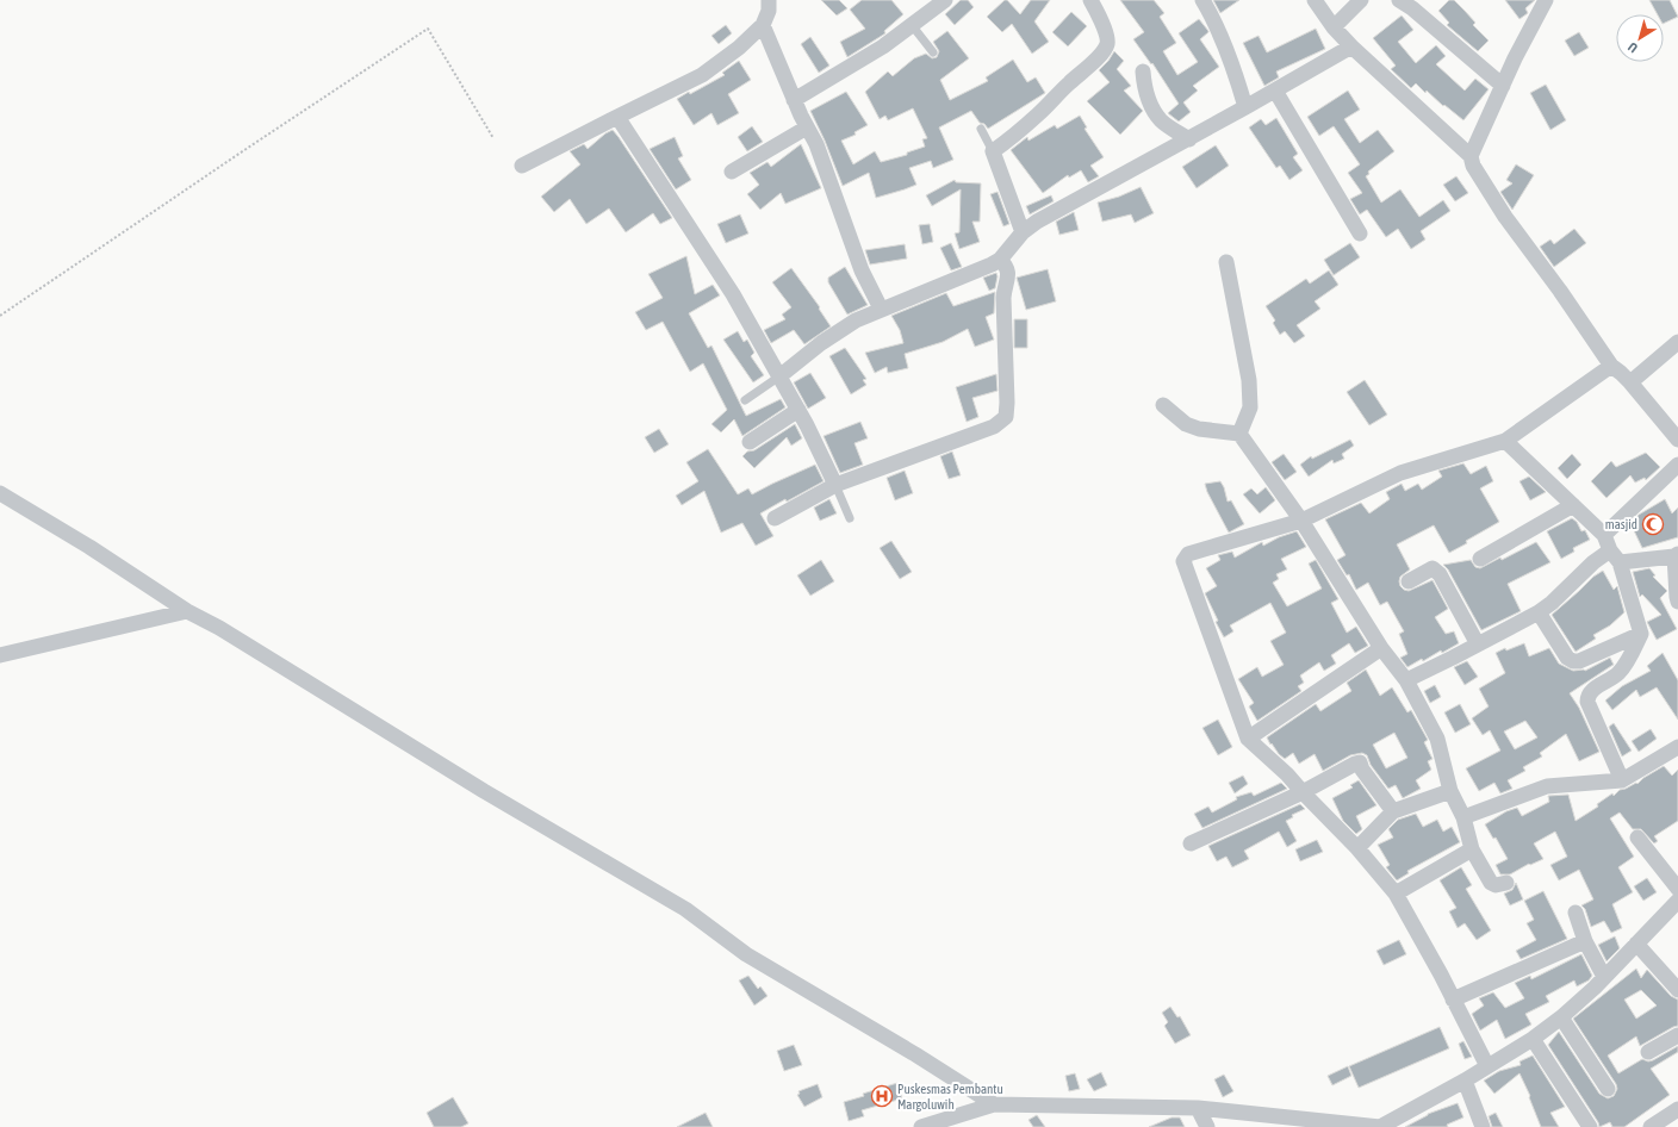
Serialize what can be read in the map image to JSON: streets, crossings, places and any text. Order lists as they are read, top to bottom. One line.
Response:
{"places":{"mosque":["masjid"],"hospital":["Puskesmas Pembantu Margoluwih"]},"north":"bottom left"}
